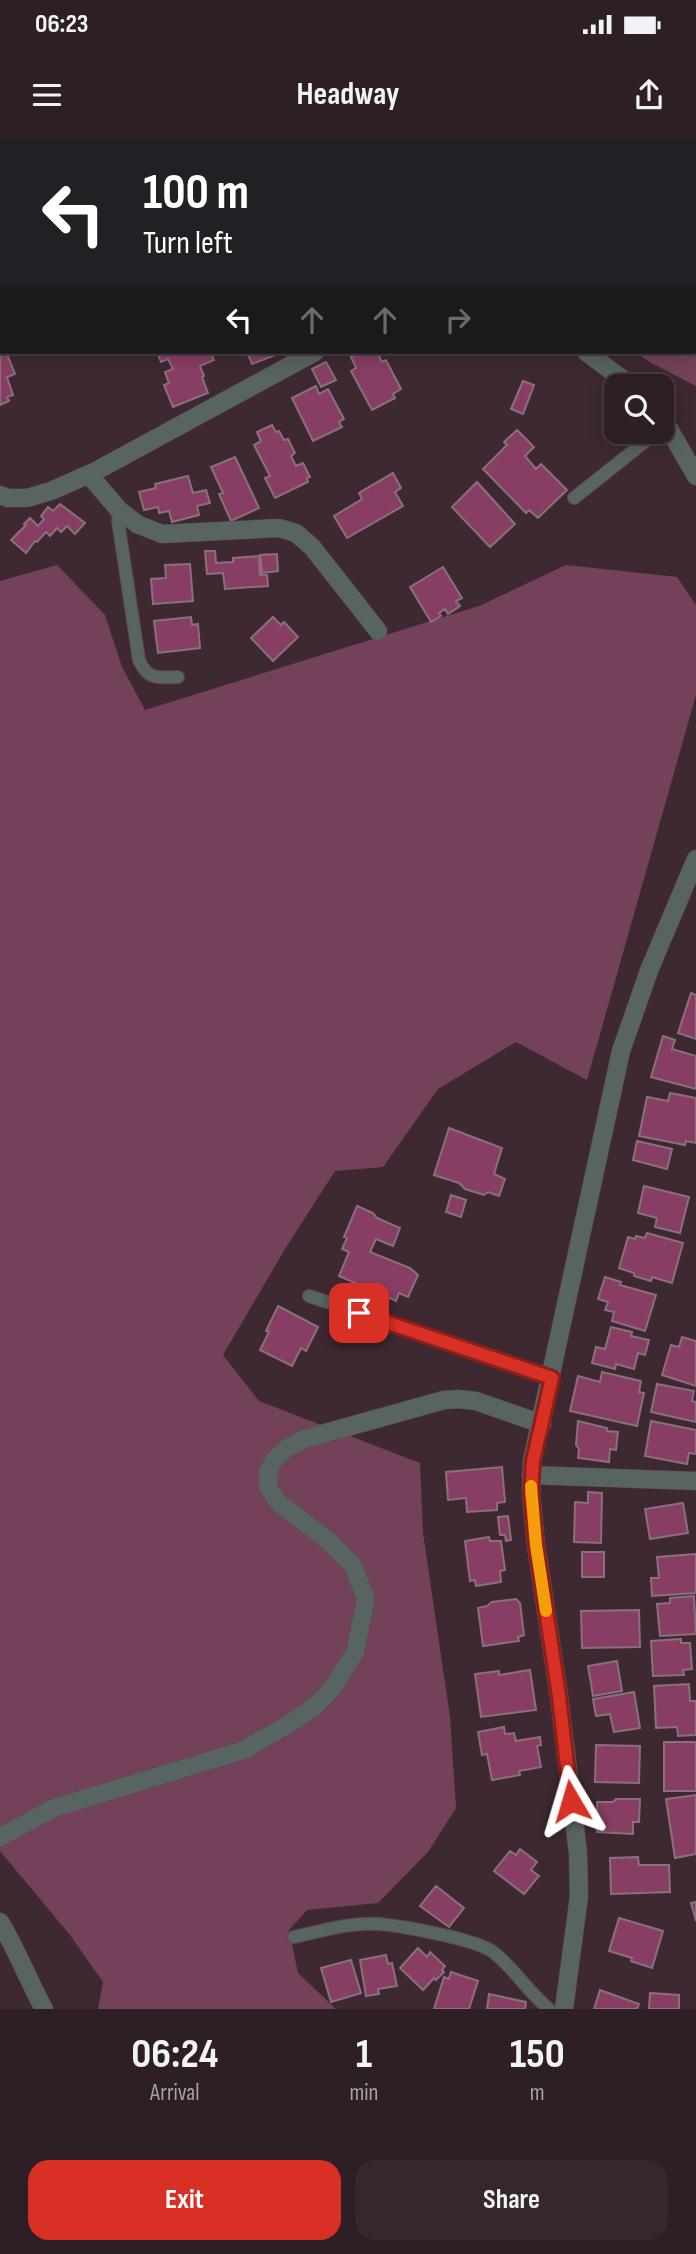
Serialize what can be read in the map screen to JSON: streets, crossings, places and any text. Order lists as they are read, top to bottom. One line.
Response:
{"page":{"status":"06:23","header":"Headway","turn":["100 m","Turn left"],"eta":["06:24","Arrival","1","min","150","m"],"buttons":["Exit","Share"]}}
